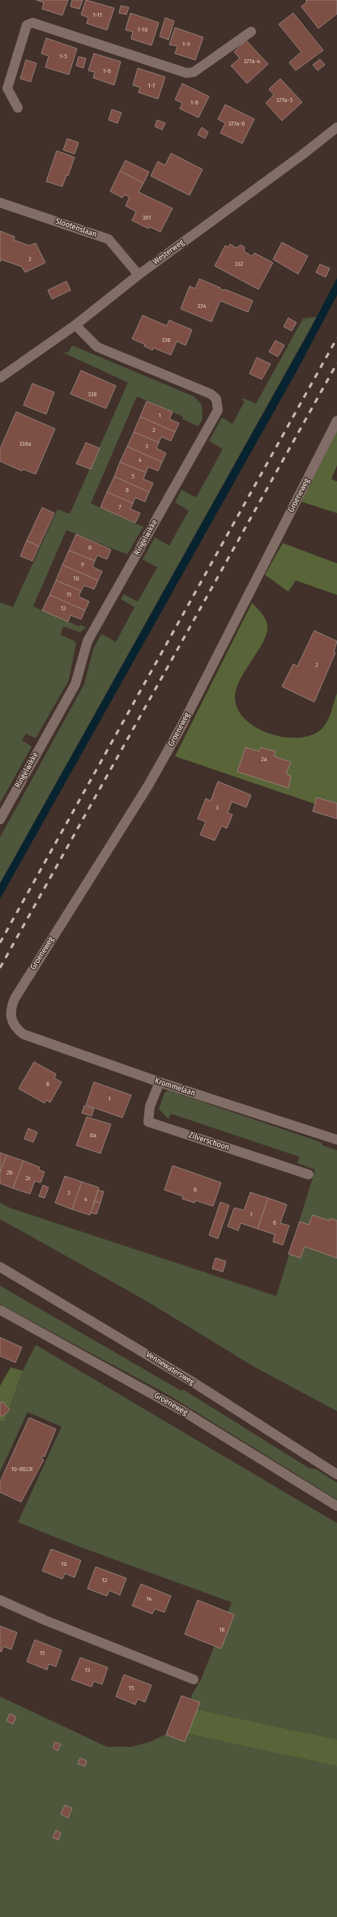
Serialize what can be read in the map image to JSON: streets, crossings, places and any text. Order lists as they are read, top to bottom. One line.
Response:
{"streets":{"street":["Slootenslaan","Westerweg","Groeneweg","Ringelwikke","Krommelaan","Zilverschoon","Vennewatersweg"]},"crossings":[["Slootenslaan","Westerweg"],["Westerweg","Ringelwikke"],["Groeneweg","Krommelaan"],["Krommelaan","Zilverschoon"]],"house_numbers":["1-11","1-10","1-9","1-5","377a-4","1-6","1-7","377a-5","1-8","377a-6","381","2","332","334","336","338","1","2","338a","3","4","5","6","7","8","9","10","11","12","2","2a","3","6","1","6a","2b","2c","6","3","4","7","8","10-RECR","10","12","14","18","11","13","15"]}
